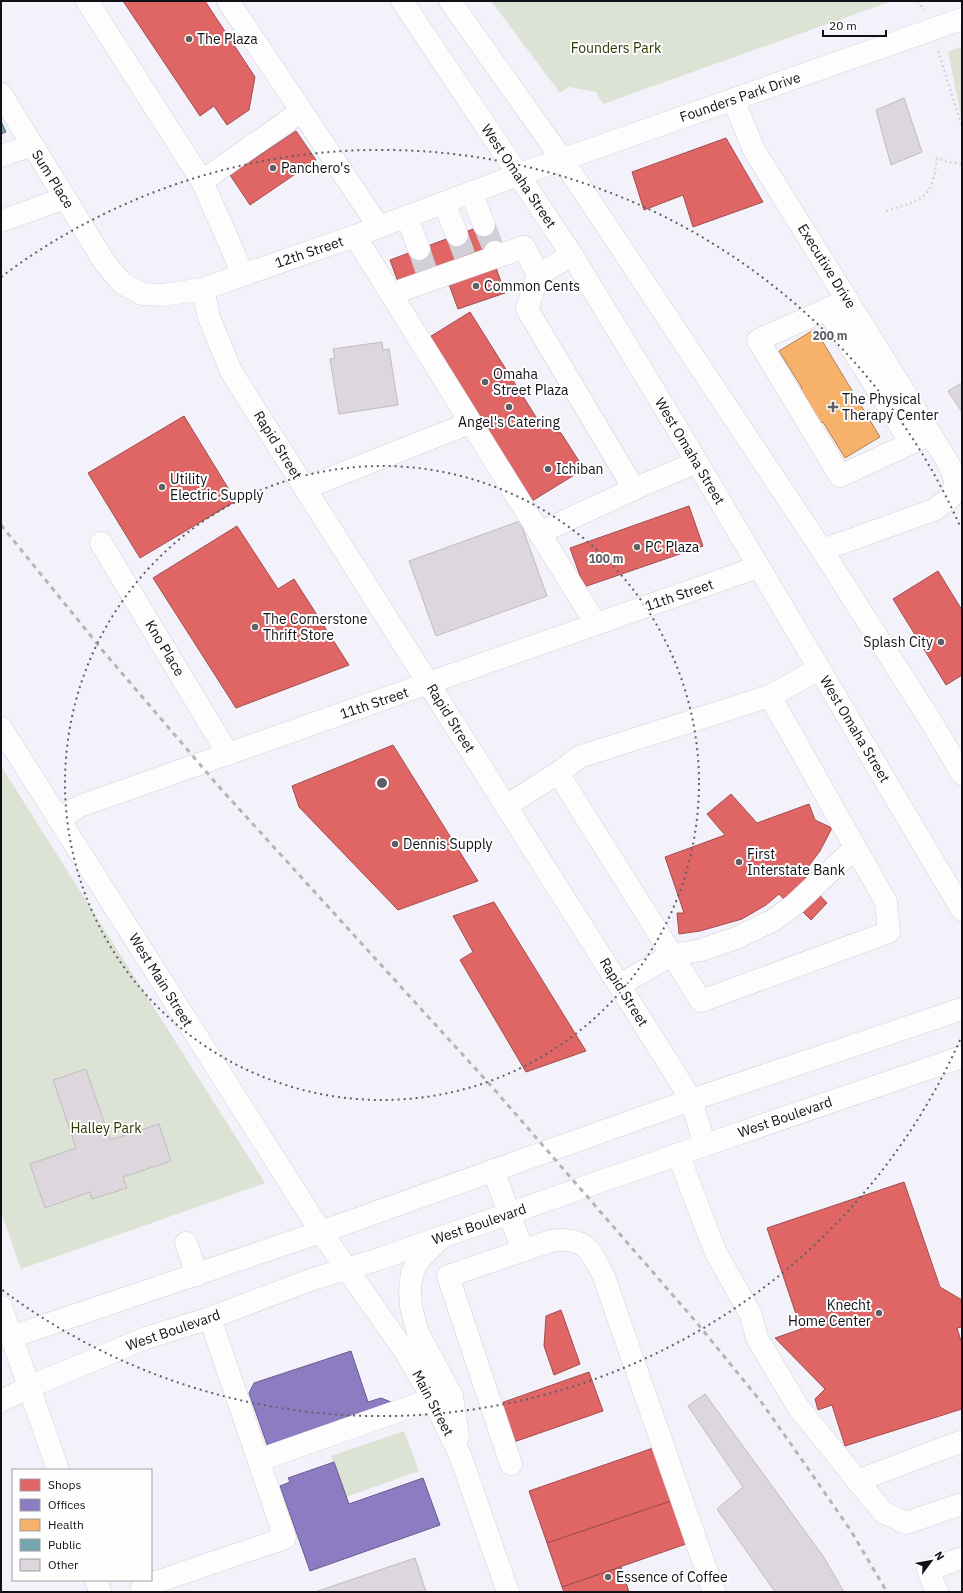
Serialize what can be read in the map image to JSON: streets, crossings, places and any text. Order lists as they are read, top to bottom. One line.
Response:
{"streets":{"main road":["Founders Park Drive","West Omaha Street","Sum Place","12th Street","Executive Drive","Rapid Street","11th Street","Kno Place","West Main Street","West Boulevard","Main Street"]},"crossings":[["Founders Park Drive","West Omaha Street"],["Founders Park Drive","12th Street"],["Founders Park Drive","Executive Drive"],["West Omaha Street","12th Street"],["West Omaha Street","11th Street"],["Sum Place","12th Street"],["12th Street","Rapid Street"],["Rapid Street","11th Street"],["Rapid Street","West Boulevard"],["11th Street","Kno Place"],["11th Street","West Main Street"],["West Main Street","Main Street"],["West Boulevard","Main Street"]],"parks":["Founders Park","Halley Park"],"places":{"other":["The Plaza","Panchero's","Common Cents","Omaha Street Plaza","Angel's Catering","Ichiban","Utility Electric Supply","PC Plaza","The Cornerstone Thrift Store","Splash City","Dennis Supply","First Interstate Bank","Knecht Home Center","Essence of Coffee"],"health":["The Physical Therapy Center"]},"legend":["Shops","Offices","Health","Public","Other"],"scale_bar":"20 m","north":"top right","rings":["200 m","100 m"]}
